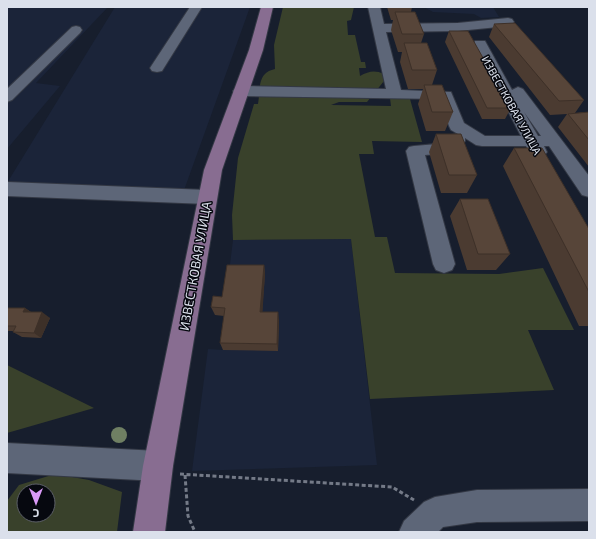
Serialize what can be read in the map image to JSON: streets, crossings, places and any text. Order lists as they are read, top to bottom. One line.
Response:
{"streets":{"main road":["ИЗВЕСТКОВАЯ УЛИЦА"]},"north":"bottom"}
